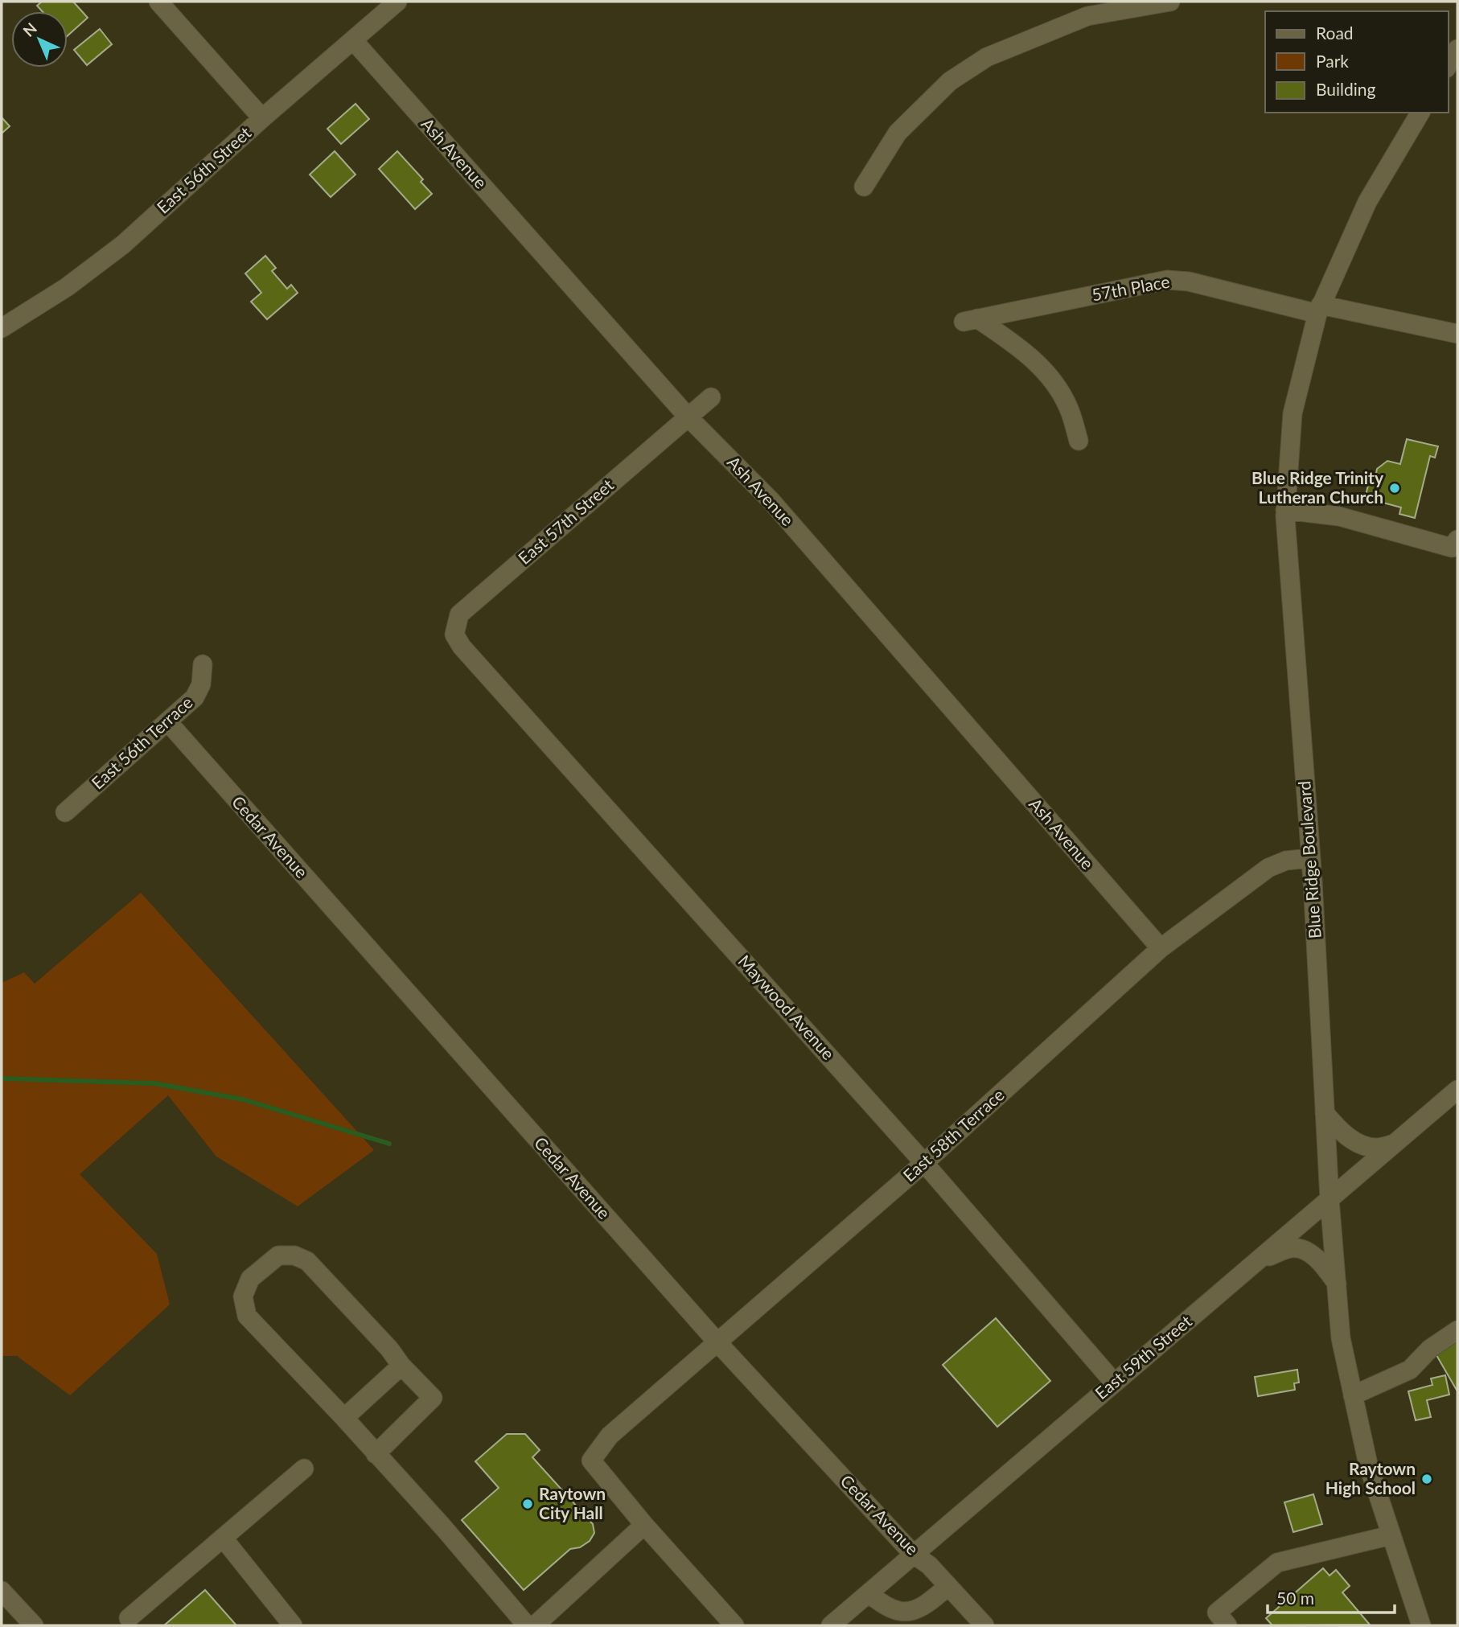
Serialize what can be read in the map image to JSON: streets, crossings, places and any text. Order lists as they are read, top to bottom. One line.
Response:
{"streets":{"street":["Ash Avenue","East 56th Street","57th Place","East 57th Street","East 56th Terrace","Cedar Avenue","Blue Ridge Boulevard","Maywood Avenue","East 58th Terrace","East 59th Street"]},"crossings":[["Ash Avenue","East 56th Street"],["Ash Avenue","East 57th Street"],["Ash Avenue","East 58th Terrace"],["57th Place","Blue Ridge Boulevard"],["East 57th Street","Maywood Avenue"],["East 56th Terrace","Cedar Avenue"],["Cedar Avenue","East 58th Terrace"],["Cedar Avenue","East 59th Street"],["Blue Ridge Boulevard","East 58th Terrace"],["Blue Ridge Boulevard","East 59th Street"],["Maywood Avenue","East 58th Terrace"],["Maywood Avenue","East 59th Street"]],"places":["Blue Ridge Trinity Lutheran Church","Raytown High School","Raytown City Hall"],"legend":["Road","Park","Building"],"scale_bar":"50 m","north":"top left"}
